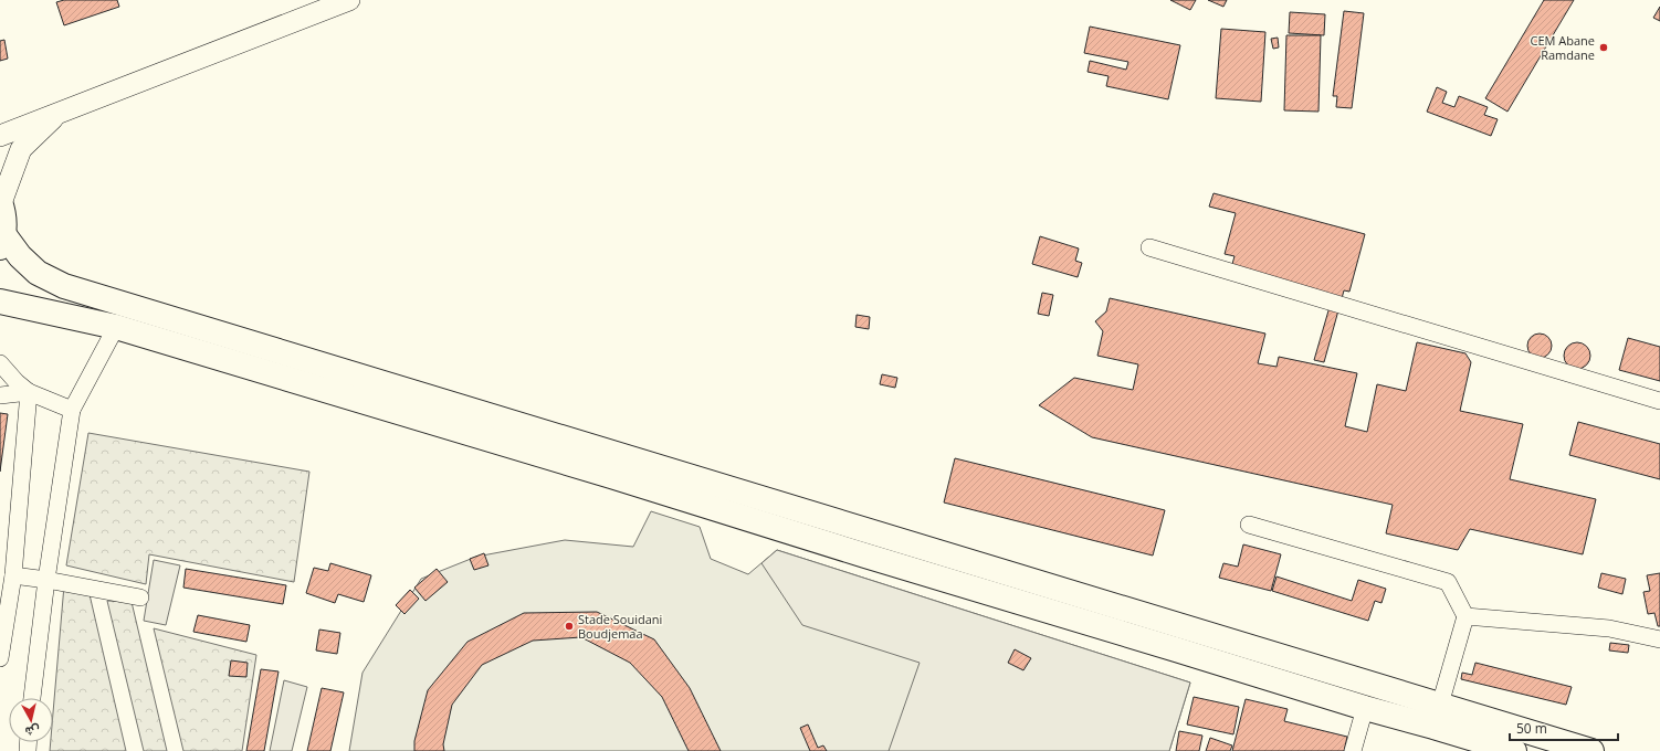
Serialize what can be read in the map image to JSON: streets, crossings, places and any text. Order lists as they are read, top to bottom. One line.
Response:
{"places":["CEM Abane Ramdane","Stade Souidani Boudjemaa"],"scale_bar":"50 m","north":"bottom"}
